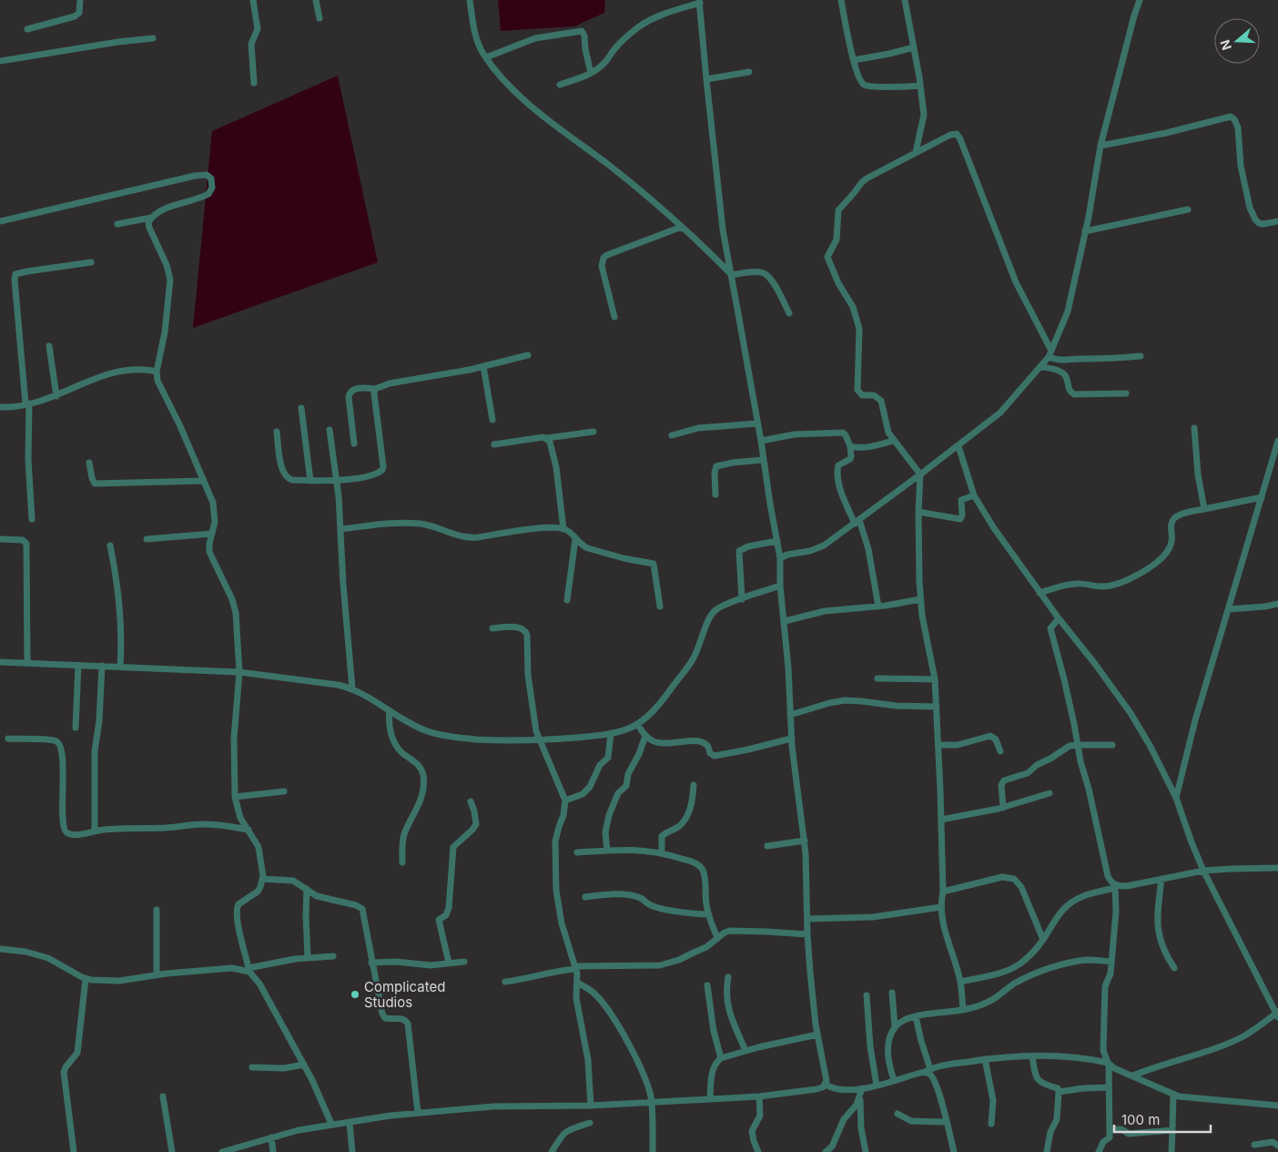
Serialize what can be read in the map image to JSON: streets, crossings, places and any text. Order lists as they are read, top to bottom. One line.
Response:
{"places":["Complicated Studios"],"scale_bar":"100 m","north":"left"}
